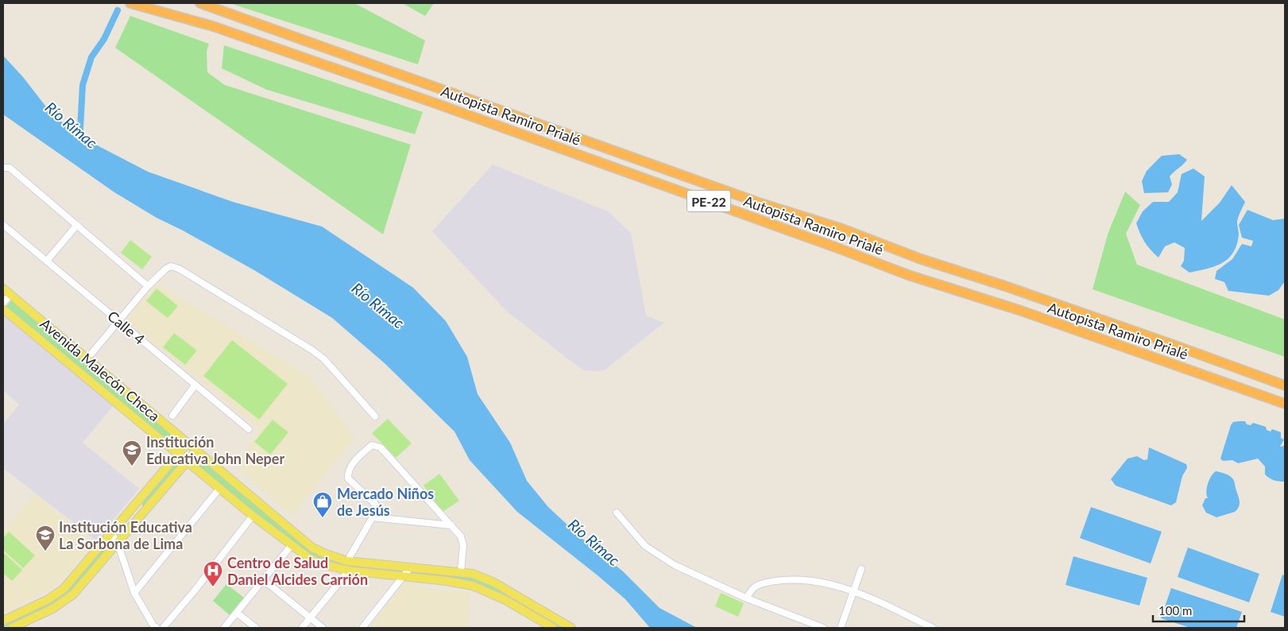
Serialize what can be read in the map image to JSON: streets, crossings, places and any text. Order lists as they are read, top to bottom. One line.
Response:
{"streets":{"highway":["Autopista Ramiro Prialé","PE-22"],"main road":["Avenida Malecón Checa"],"street":["Calle 4"]},"water":["Río Rímac"],"places":{"school or university":["Institución Educativa John Neper","Institución Educativa La Sorbona de Lima"],"shop":["Mercado Niños de Jesús"],"hospital":["Centro de Salud Daniel Alcides Carrión"]},"scale_bar":"100 m"}
